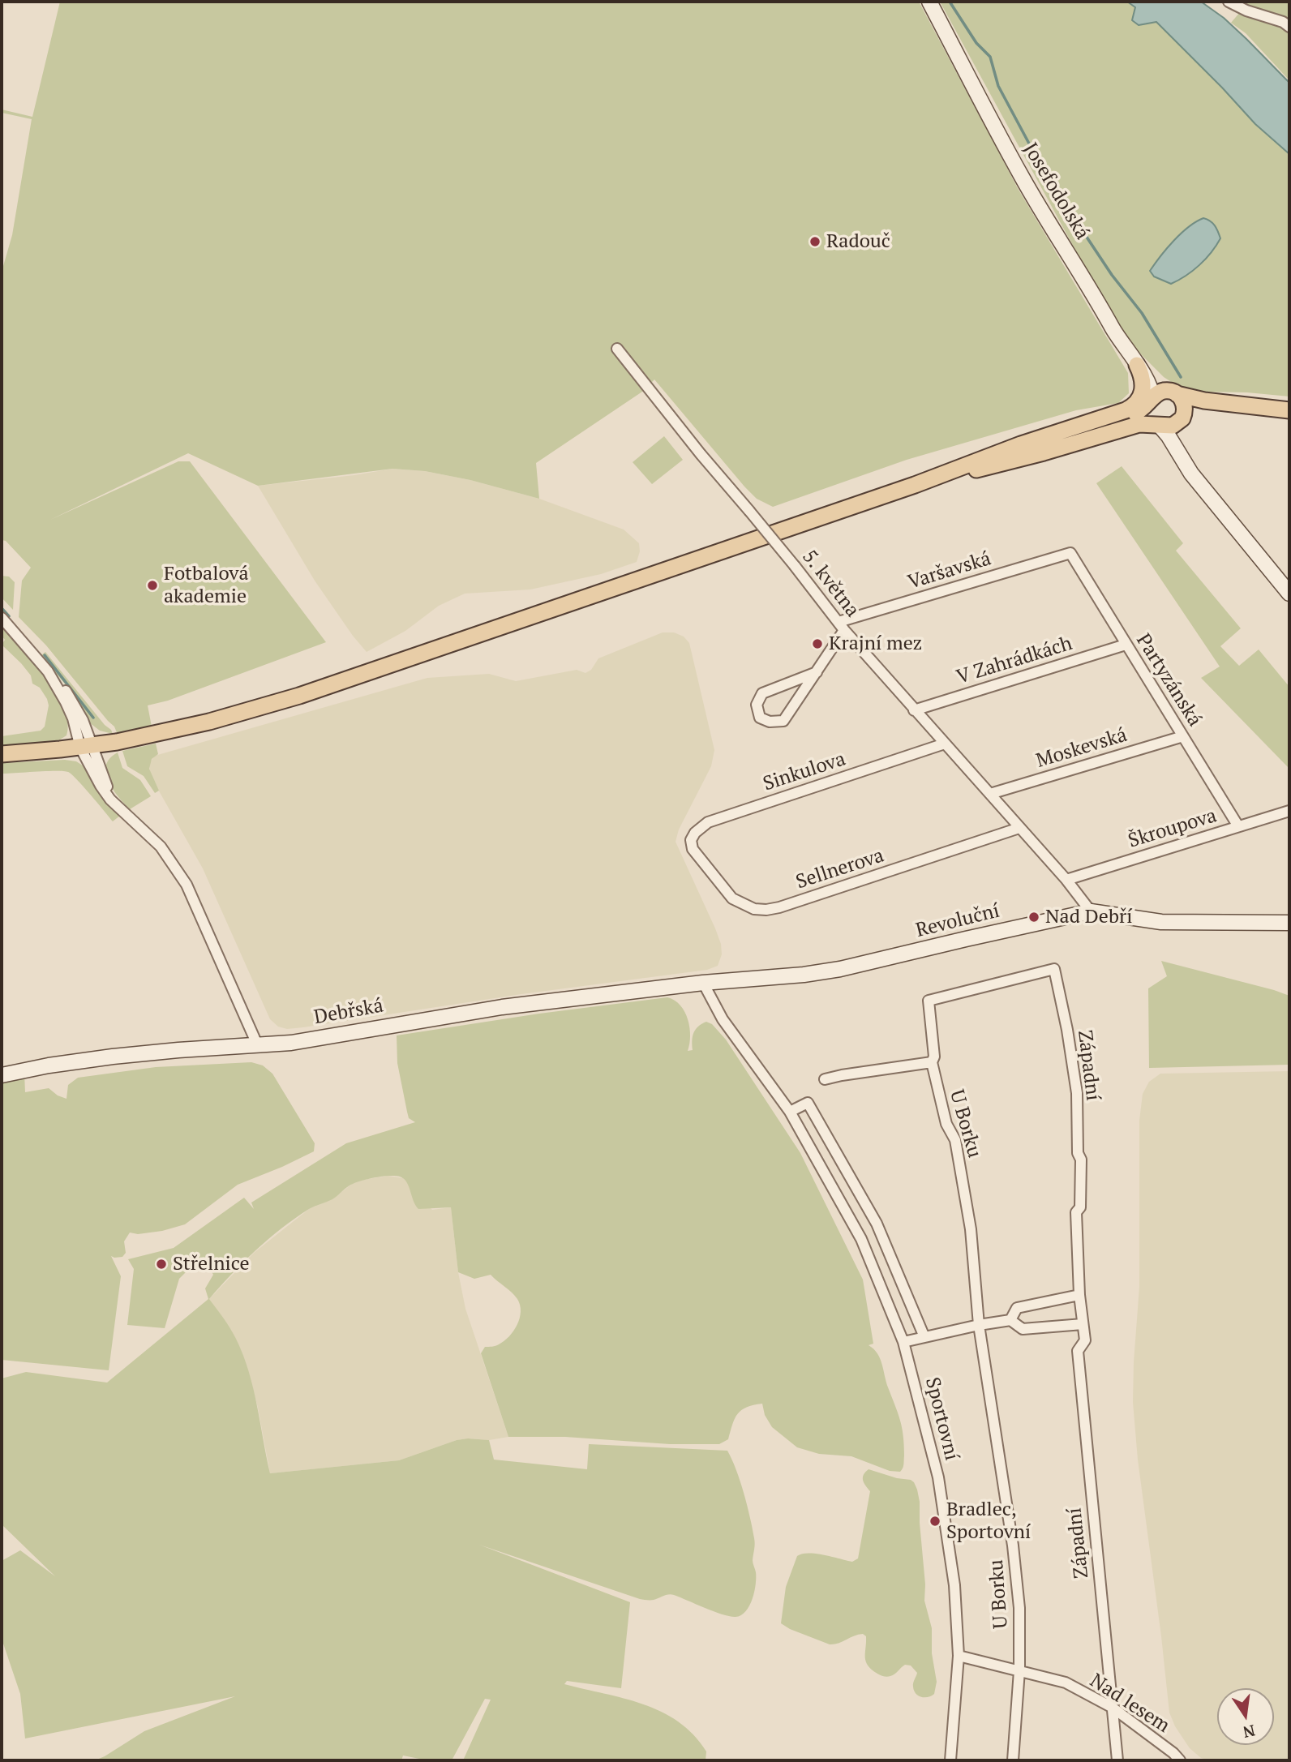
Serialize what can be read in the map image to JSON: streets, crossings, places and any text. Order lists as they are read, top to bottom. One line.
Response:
{"streets":{"main road":["Josefodolská","Revoluční","Debřská"],"street":["Varšavská","5. května","V Zahrádkách","Partyzánská","Moskevská","Sinkulova","Škroupova","Sellnerova","Západní","U Borku","Sportovní","Nad lesem"]},"crossings":[["Varšavská","5. května"],["Varšavská","Partyzánská"],["5. května","V Zahrádkách"],["5. května","Moskevská"],["5. května","Sinkulova"],["5. května","Škroupova"],["5. května","Sellnerova"],["5. května","Revoluční"],["V Zahrádkách","Partyzánská"],["Partyzánská","Moskevská"],["Partyzánská","Škroupova"],["Sinkulova","Sellnerova"],["Revoluční","Debřská"],["Revoluční","Sportovní"],["Debřská","Sportovní"],["Západní","U Borku"],["Západní","Nad lesem"],["U Borku","Nad lesem"],["Sportovní","Nad lesem"]],"places":["Radouč","Fotbalová akademie","Krajní mez","Nad Debří","Střelnice","Bradlec, Sportovní"],"north":"bottom"}
